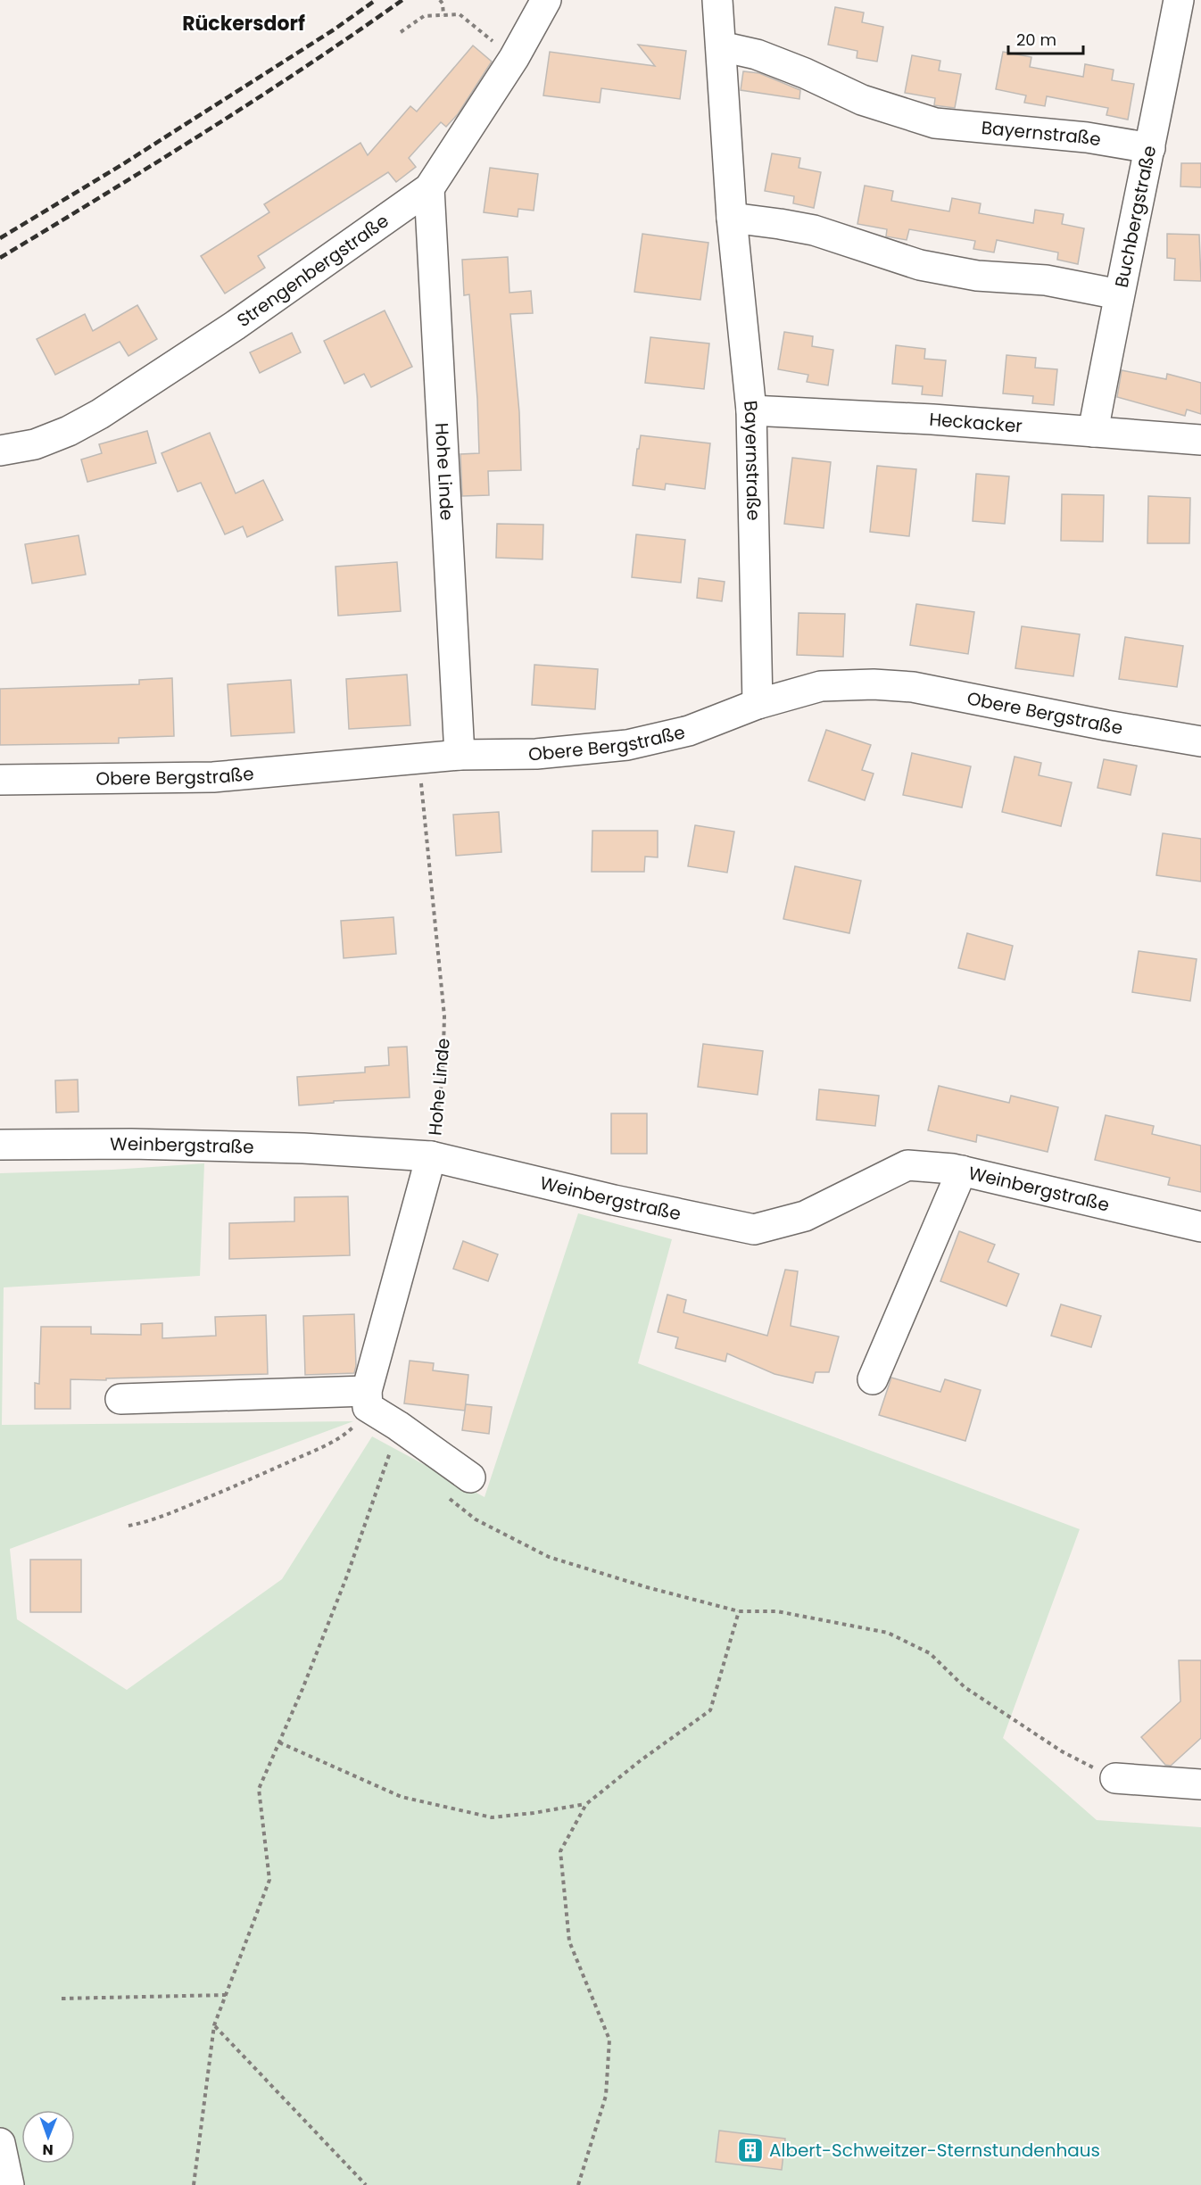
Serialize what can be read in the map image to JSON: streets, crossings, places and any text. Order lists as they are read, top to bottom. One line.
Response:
{"streets":{"street":["Bayernstraße","Buchbergstraße","Strengenbergstraße","Heckacker","Hohe Linde","Obere Bergstraße","Weinbergstraße"]},"crossings":[["Bayernstraße","Buchbergstraße"],["Bayernstraße","Heckacker"],["Bayernstraße","Obere Bergstraße"],["Buchbergstraße","Heckacker"],["Strengenbergstraße","Hohe Linde"],["Hohe Linde","Obere Bergstraße"],["Hohe Linde","Weinbergstraße"]],"districts":["Rückersdorf"],"places":{"building":["Albert-Schweitzer-Sternstundenhaus"]},"scale_bar":"20 m","north":"bottom"}
